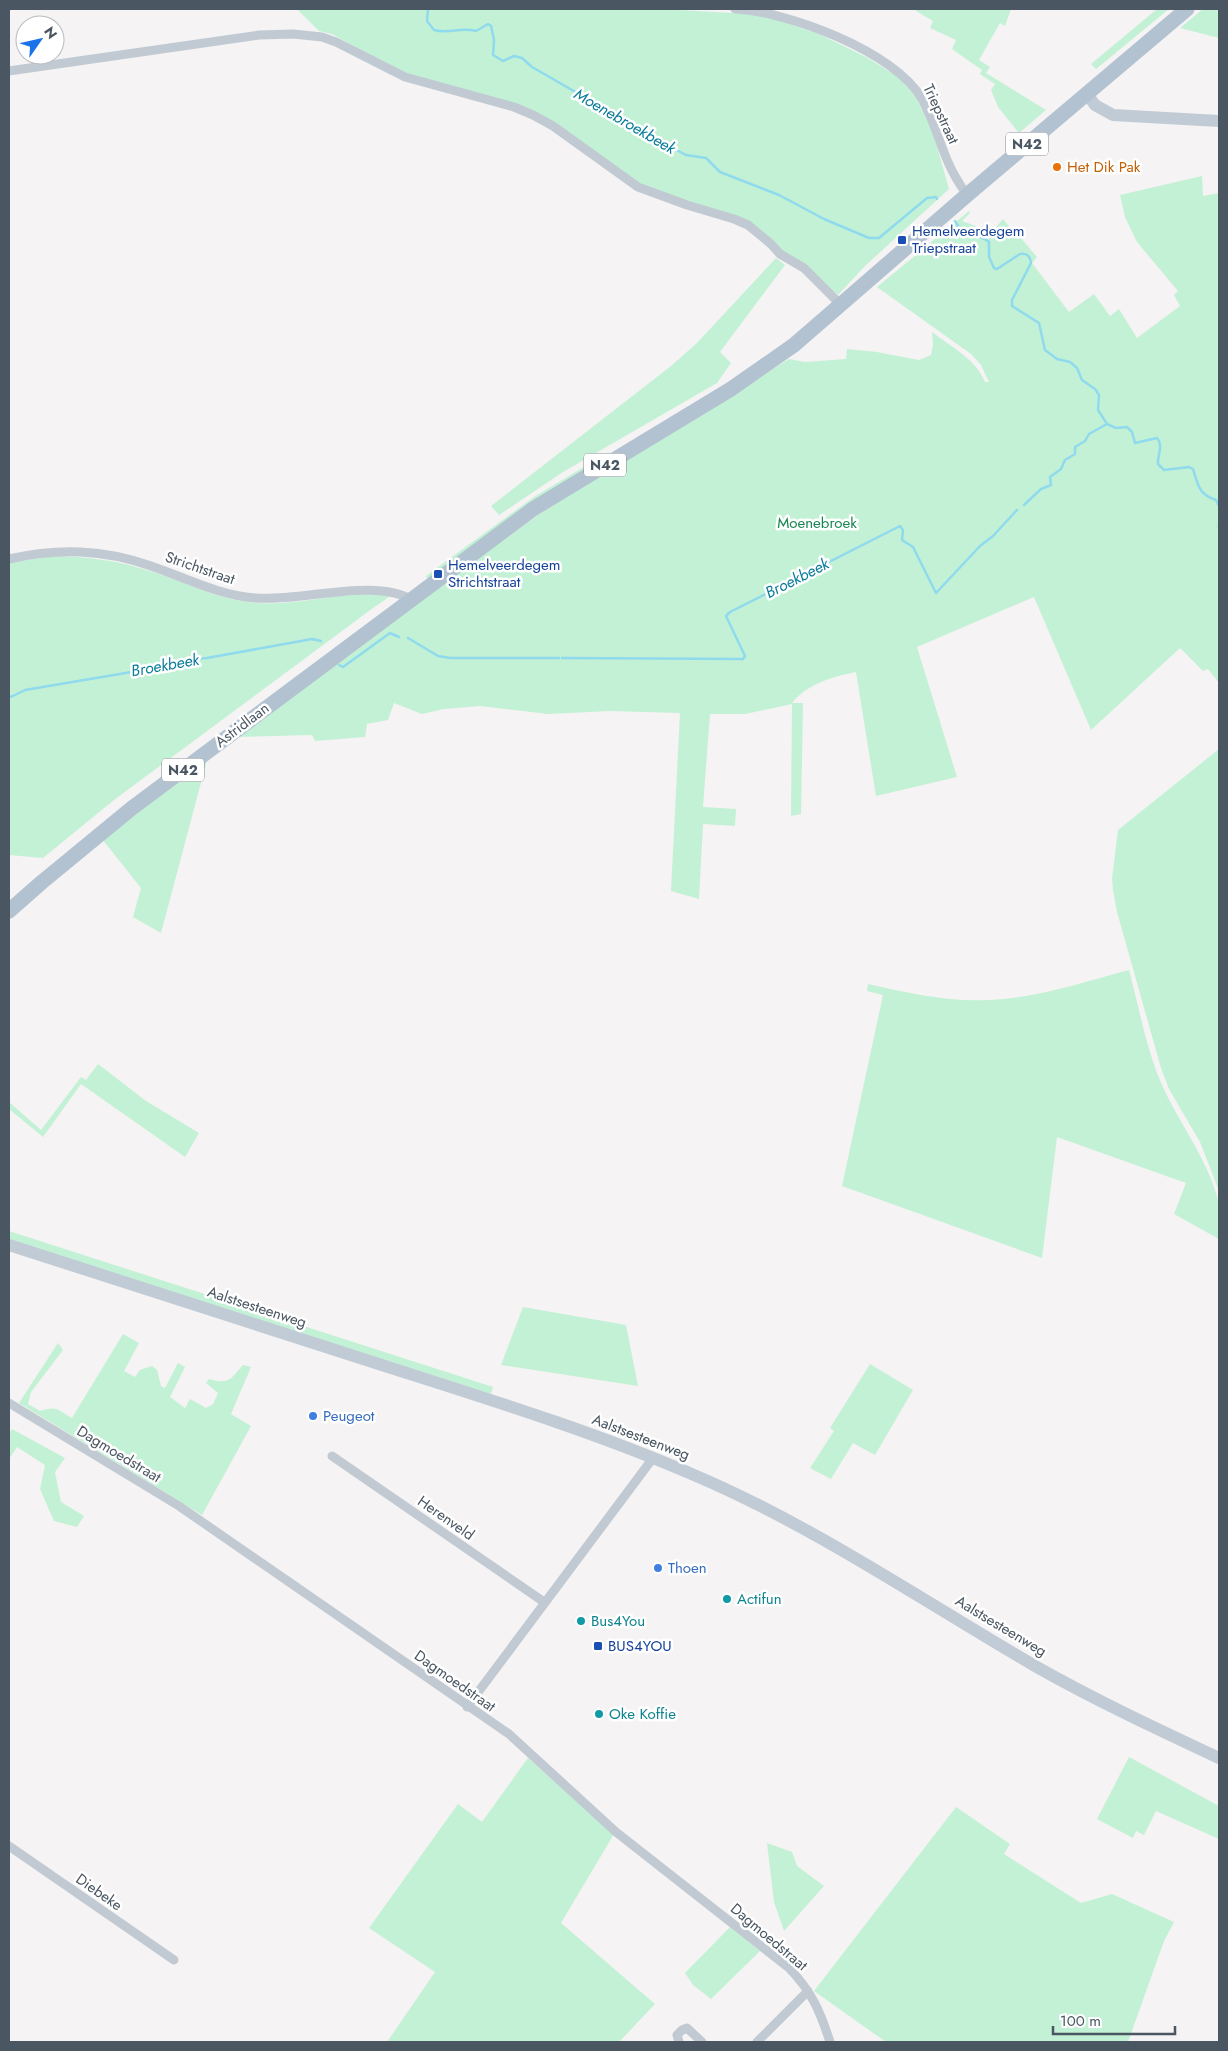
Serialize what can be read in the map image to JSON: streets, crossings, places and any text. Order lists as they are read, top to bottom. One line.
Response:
{"streets":{"main road":["N42","Astridlaan","Aalstsesteenweg"],"street":["Triepstraat","Strichtstraat","Dagmoedstraat","Herenveld","Diebeke"]},"crossings":[["Triepstraat","N42"],["N42","Strichtstraat"],["N42","Astridlaan"],["Strichtstraat","Astridlaan"]],"water":["Moenebroekbeek","Broekbeek"],"parks":["Moenebroek"],"places":{"other":["Het Dik Pak","Peugeot","Thoen","Actifun","Bus4You","Oke Koffie"],"transit":["Hemelveerdegem Triepstraat","Hemelveerdegem Strichtstraat","BUS4YOU"]},"scale_bar":"100 m","north":"top right"}
